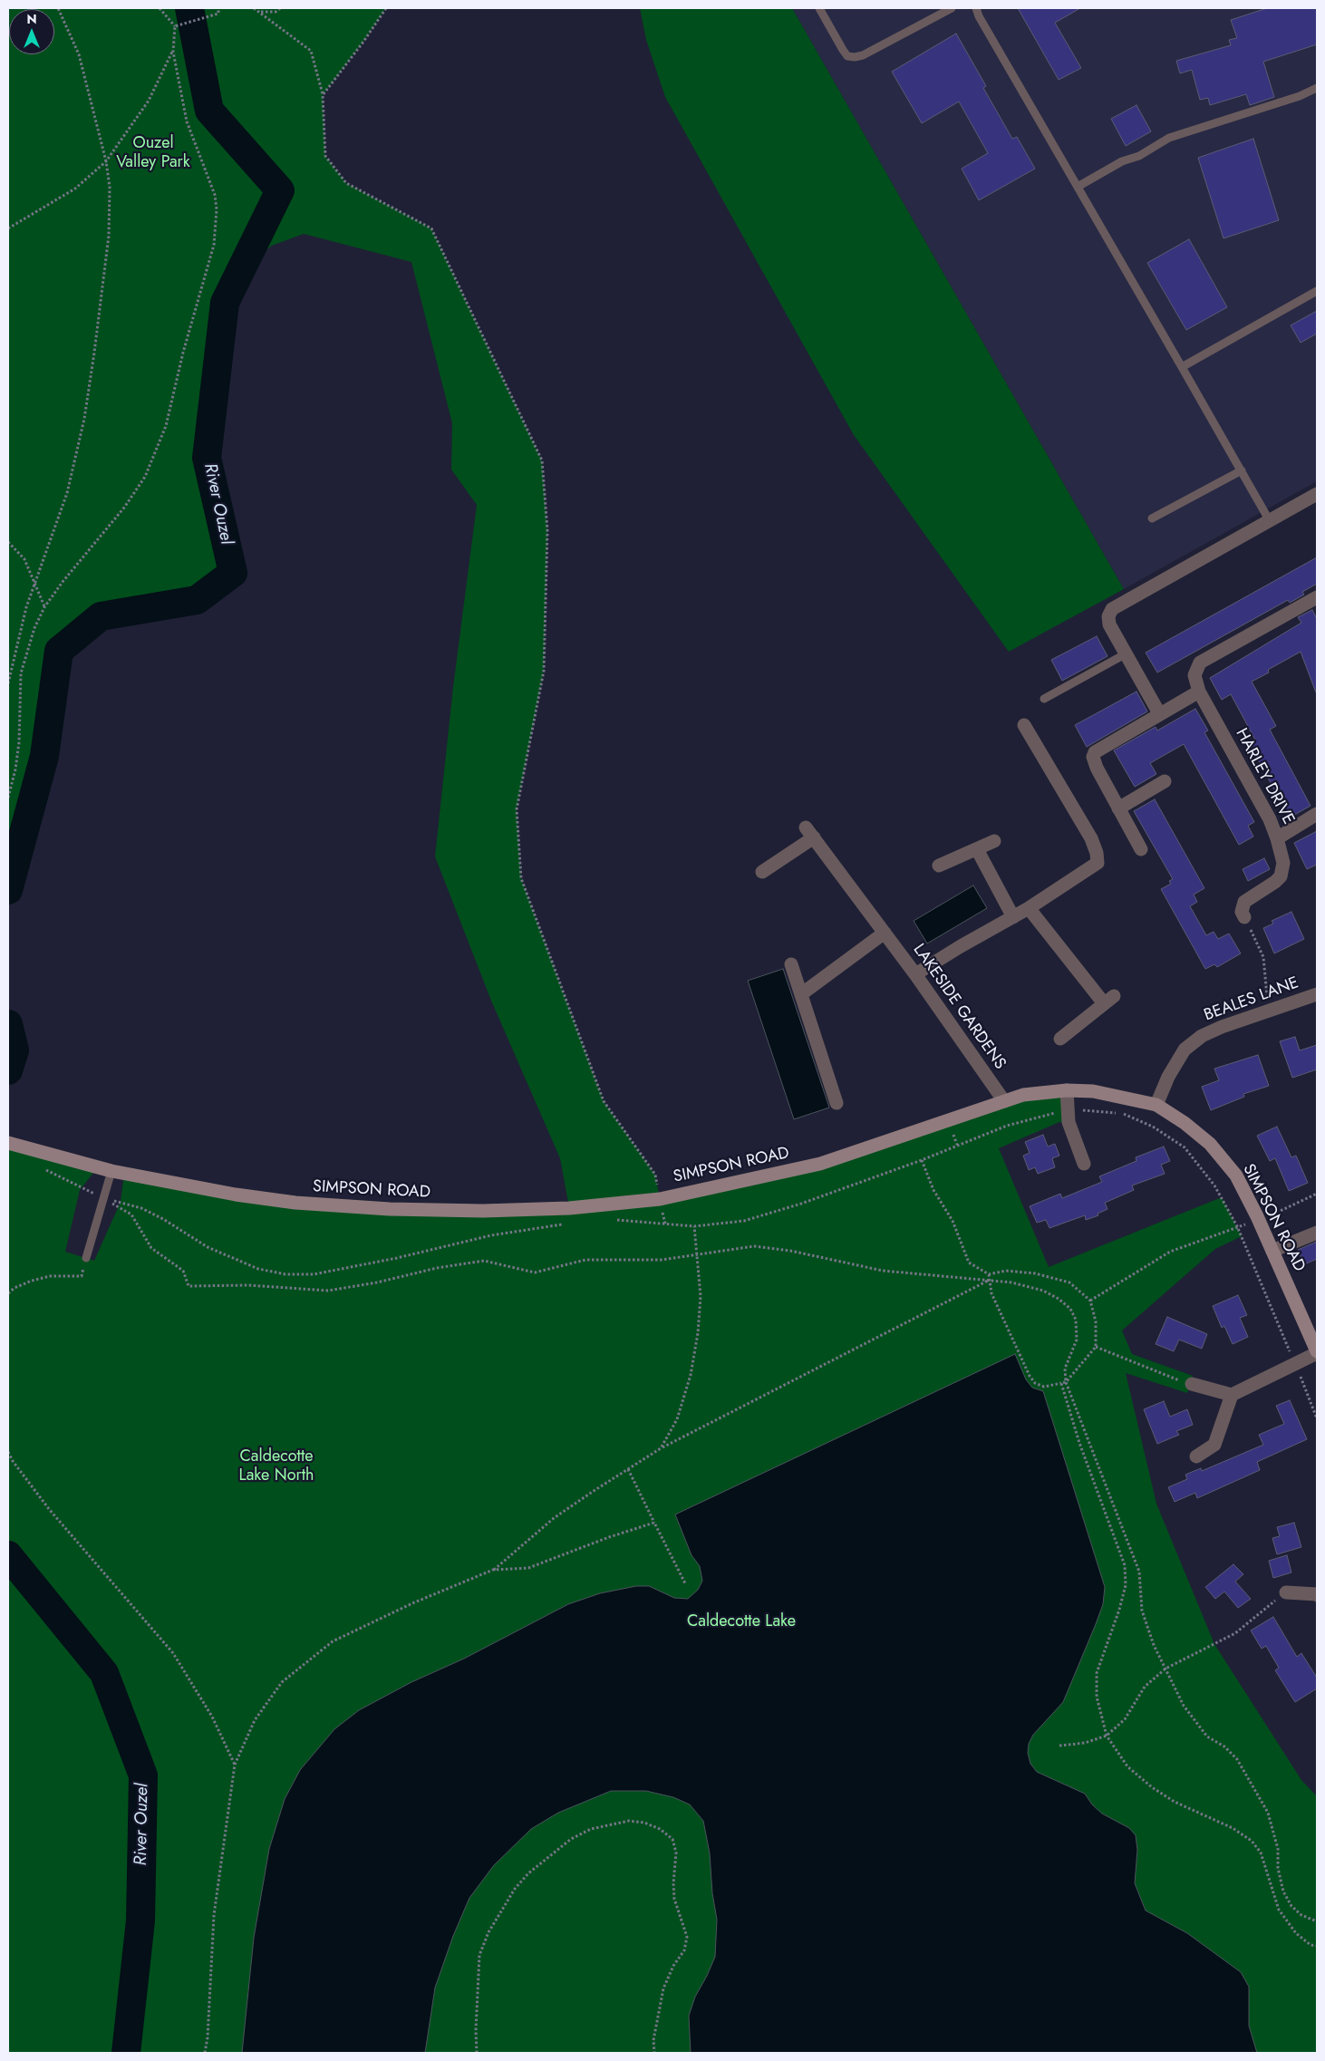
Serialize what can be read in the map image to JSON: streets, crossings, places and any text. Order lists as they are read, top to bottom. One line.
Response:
{"streets":{"street":["HARLEY DRIVE","BEALES LANE","LAKESIDE GARDENS","SIMPSON ROAD"]},"crossings":[["BEALES LANE","SIMPSON ROAD"],["LAKESIDE GARDENS","SIMPSON ROAD"]],"water":["River Ouzel"],"parks":["Ouzel Valley Park","Caldecotte Lake North","Caldecotte Lake"],"north":"top"}
